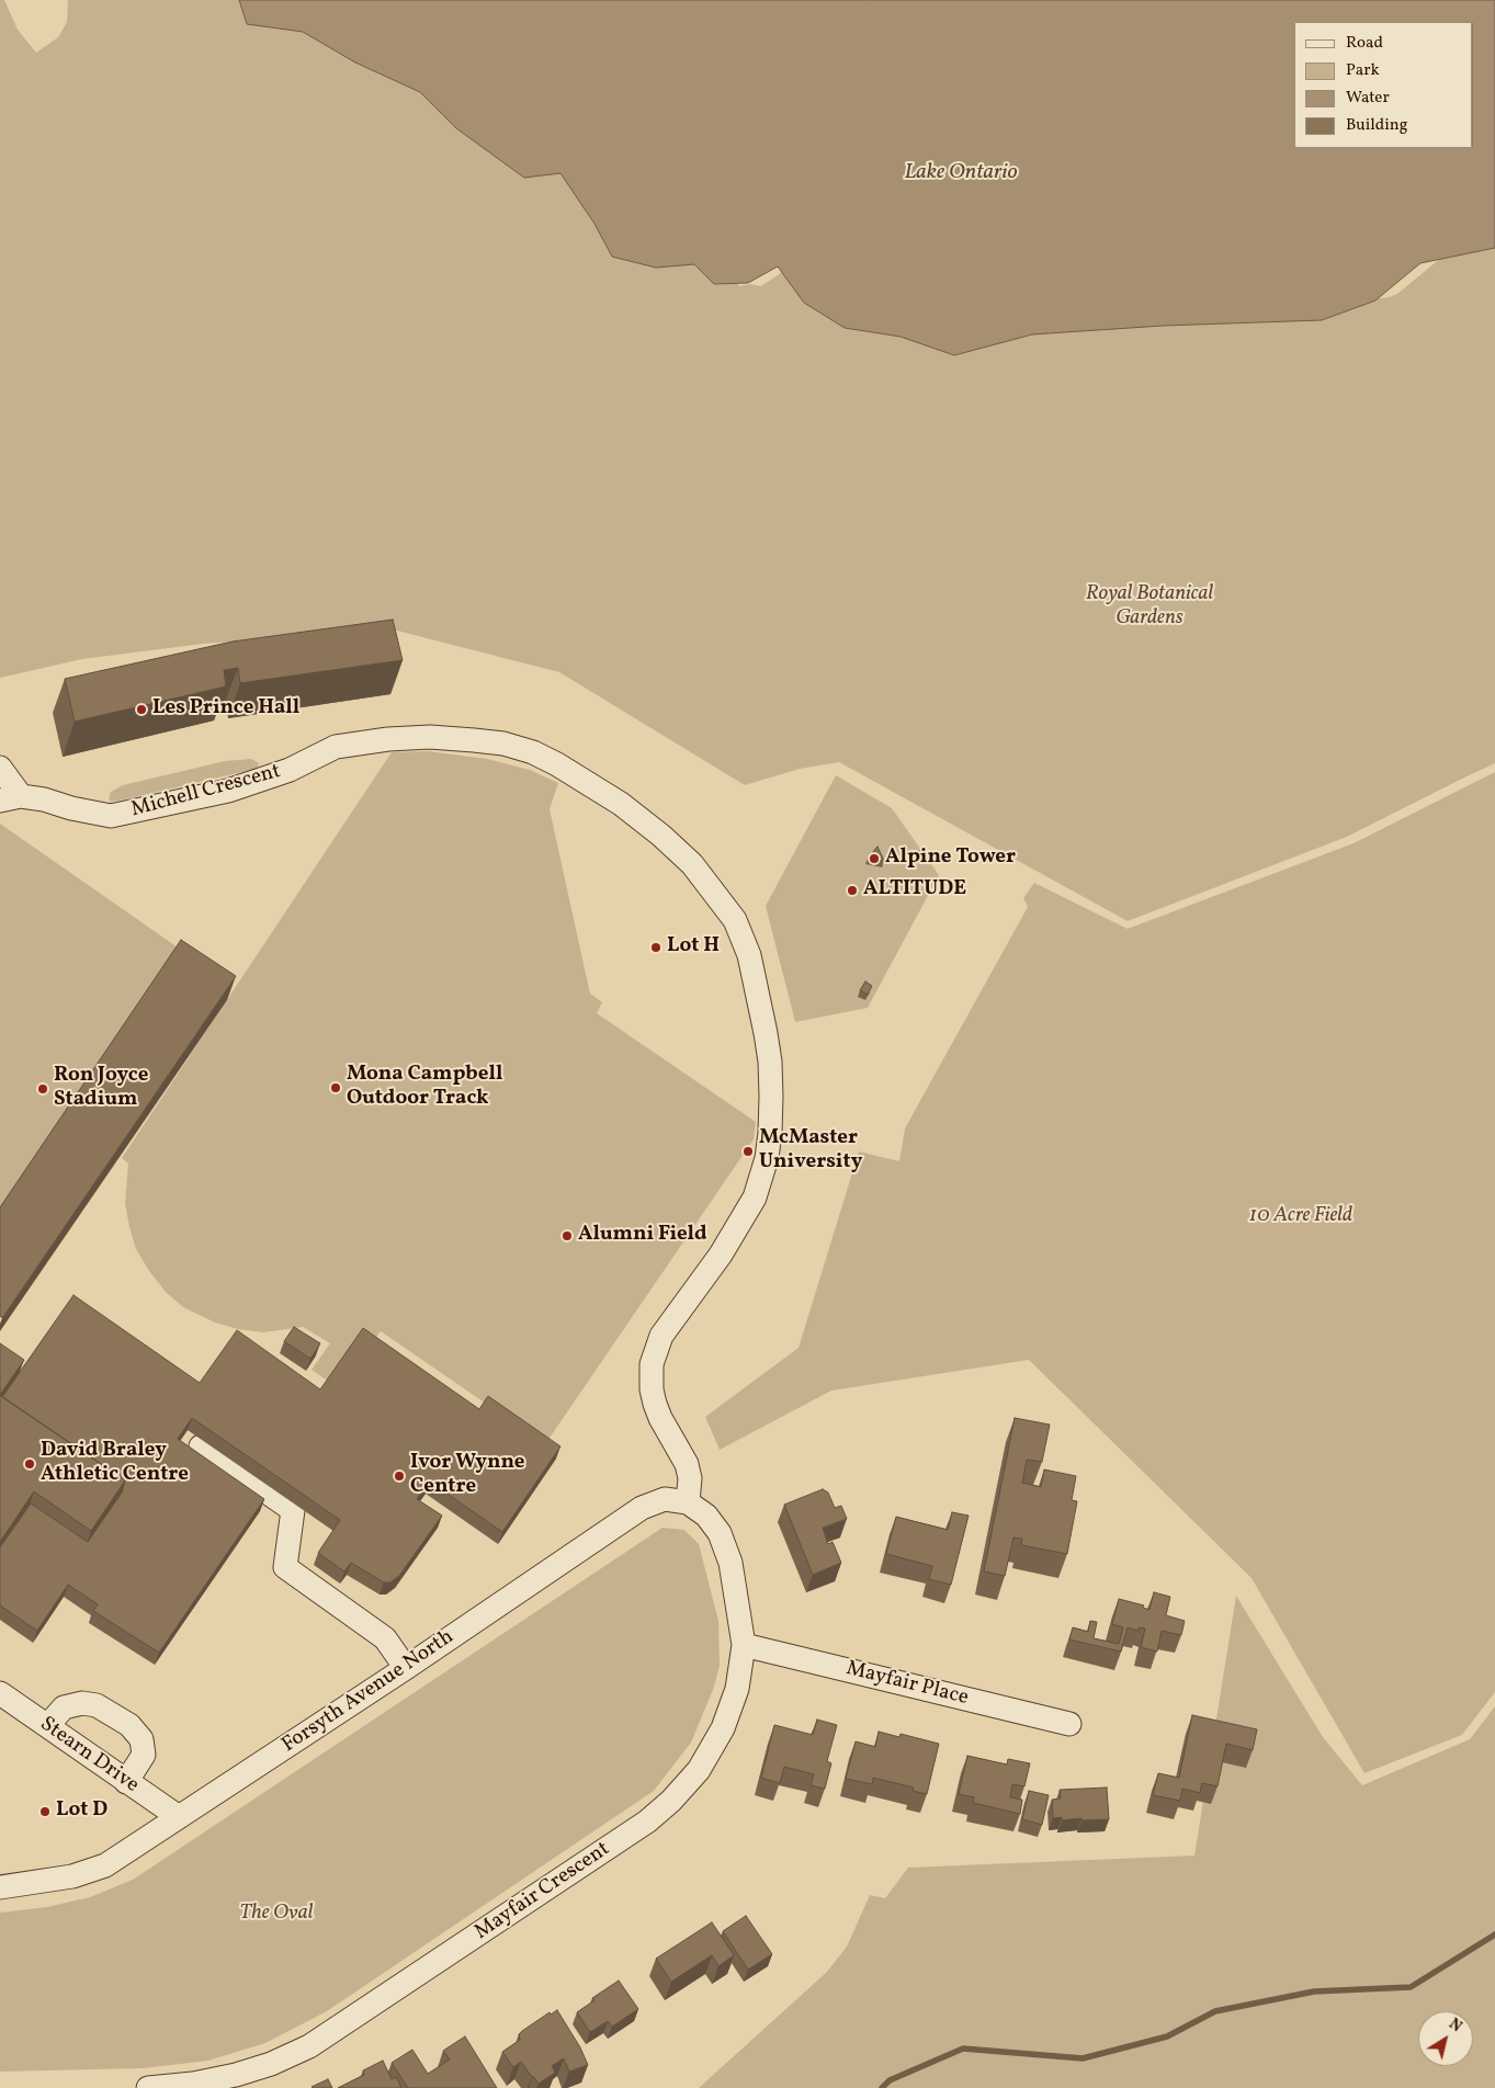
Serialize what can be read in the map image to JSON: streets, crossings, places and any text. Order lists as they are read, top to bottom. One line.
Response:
{"streets":{"street":["Michell Crescent","Mayfair Place","Forsyth Avenue North","Stearn Drive","Mayfair Crescent"]},"crossings":[["Michell Crescent","Forsyth Avenue North"],["Michell Crescent","Mayfair Crescent"],["Mayfair Place","Mayfair Crescent"],["Forsyth Avenue North","Stearn Drive"],["Forsyth Avenue North","Mayfair Crescent"]],"water":["Lake Ontario"],"parks":["Royal Botanical Gardens","10 Acre Field","The Oval"],"places":["Les Prince Hall","Alpine Tower","ALTITUDE","Lot H","Mona Campbell Outdoor Track","Ron Joyce Stadium","McMaster University","Alumni Field","David Braley Athletic Centre","Ivor Wynne Centre","Lot D"],"legend":["Road","Park","Water","Building"],"north":"top right"}
